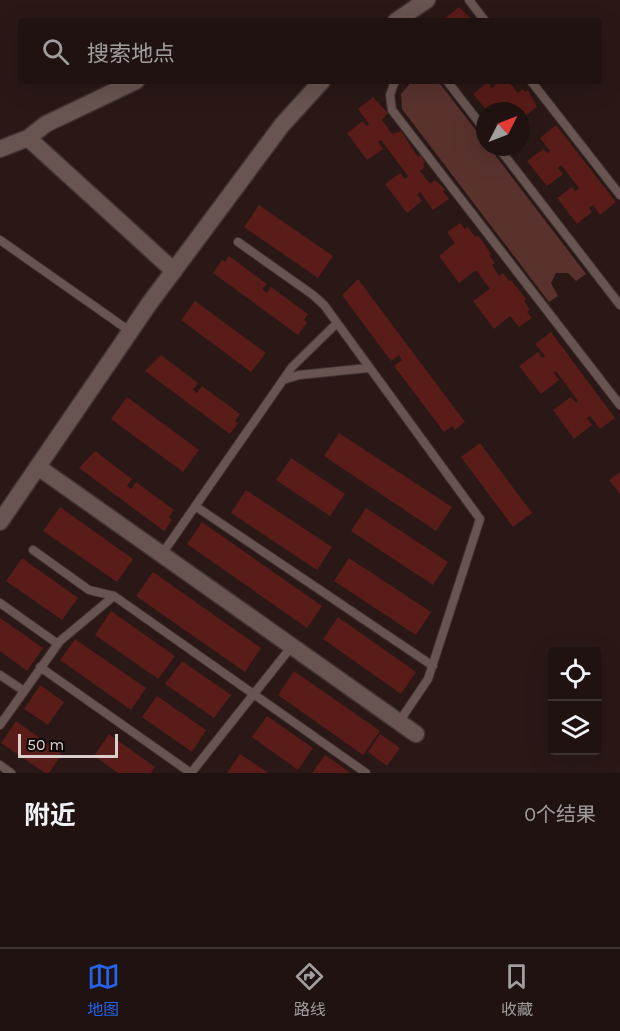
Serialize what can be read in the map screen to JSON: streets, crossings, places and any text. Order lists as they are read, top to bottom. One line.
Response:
{"scale_bar":"50 m","north":"top right","page":{"search":"搜索地点","scale":"50 m","heading":["附近","0个结果"],"nav":["地图","路线","收藏"]}}
